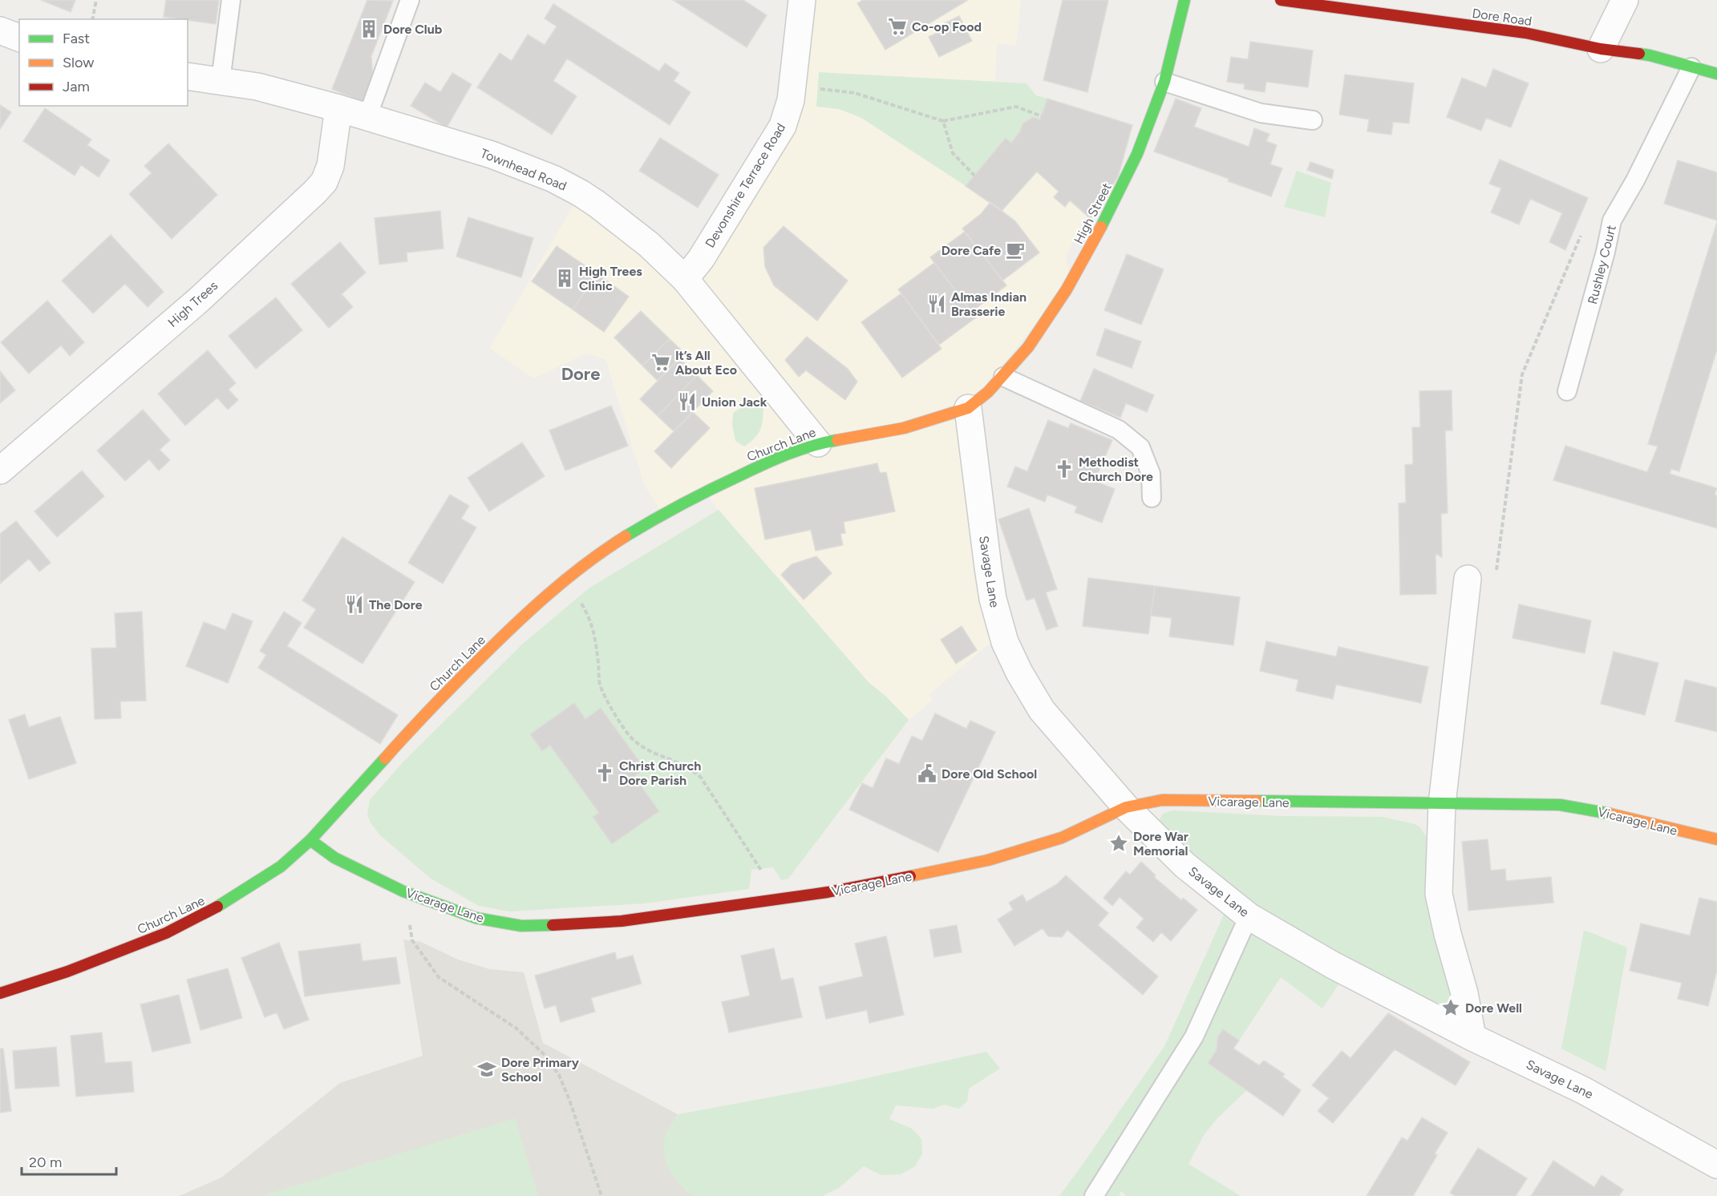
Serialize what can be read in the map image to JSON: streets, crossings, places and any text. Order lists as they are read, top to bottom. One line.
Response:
{"streets":{"street":["Dore Road","Townhead Road","Devonshire Terrace Road","High Street","High Trees","Church Lane","Savage Lane","Vicarage Lane"],"lane":["Rushley Court"]},"crossings":[["Dore Road","Rushley Court"],["Townhead Road","Devonshire Terrace Road"],["Townhead Road","High Trees"],["Townhead Road","Church Lane"],["High Street","Church Lane"],["High Street","Savage Lane"],["Church Lane","Savage Lane"],["Church Lane","Vicarage Lane"],["Savage Lane","Vicarage Lane"]],"districts":["Dore"],"places":{"supermarket":["Co-op Food","It’s All About Eco"],"building":["Dore Club","High Trees Clinic"],"cafe":["Dore Cafe"],"restaurant":["Almas Indian Brasserie","Union Jack","The Dore"],"church":["Methodist Church Dore","Christ Church Dore Parish"],"public building":["Dore Old School"],"place":["Dore War Memorial","Dore Well"],"school or university":["Dore Primary School"]},"legend":["Fast","Slow","Jam"],"scale_bar":"20 m"}
